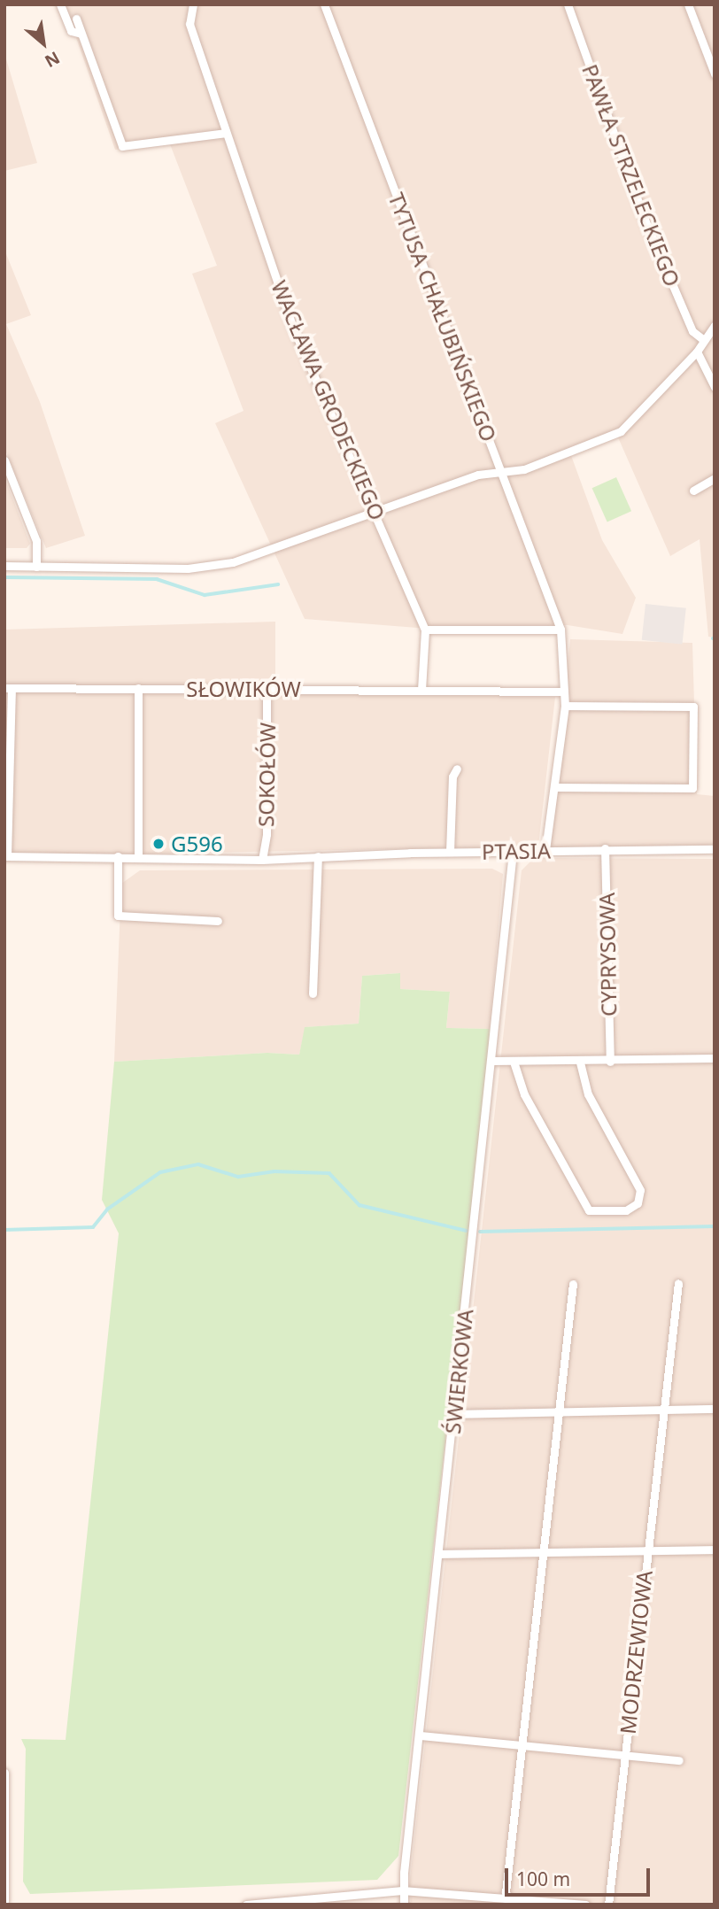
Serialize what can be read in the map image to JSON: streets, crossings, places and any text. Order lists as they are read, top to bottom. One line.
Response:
{"streets":{"street":["PAWŁA STRZELECKIEGO","TYTUSA CHAŁUBIŃSKIEGO","WACŁAWA GRODECKIEGO","SŁOWIKÓW","SOKOŁÓW","PTASIA","CYPRYSOWA","ŚWIERKOWA","MODRZEWIOWA"]},"crossings":[["TYTUSA CHAŁUBIŃSKIEGO","SŁOWIKÓW"],["TYTUSA CHAŁUBIŃSKIEGO","PTASIA"],["SŁOWIKÓW","SOKOŁÓW"],["SOKOŁÓW","PTASIA"],["PTASIA","CYPRYSOWA"],["PTASIA","ŚWIERKOWA"],["ŚWIERKOWA","MODRZEWIOWA"]],"places":["G596"],"scale_bar":"100 m","north":"bottom right"}
